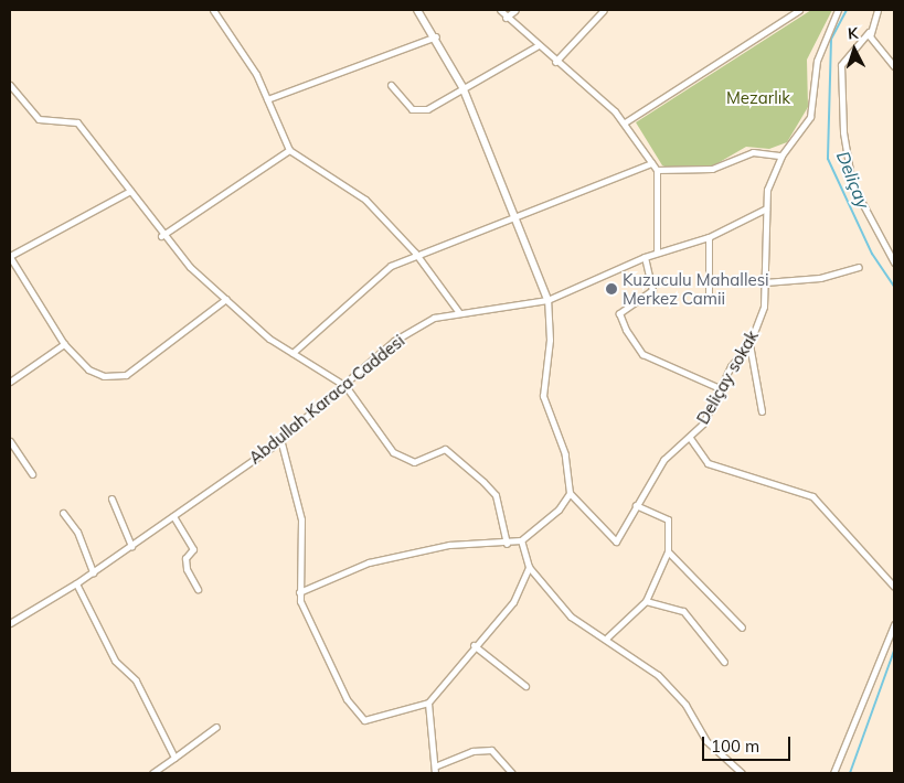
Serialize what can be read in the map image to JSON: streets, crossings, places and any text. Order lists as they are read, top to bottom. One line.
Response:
{"streets":{"street":["Deliçay sokak","Abdullah Karaca Caddesi"]},"crossings":[["Deliçay sokak","Abdullah Karaca Caddesi"]],"water":["Deliçay"],"parks":["Mezarlık"],"places":["Kuzuculu Mahallesi Merkez Camii"],"scale_bar":"100 m","north":"top"}
